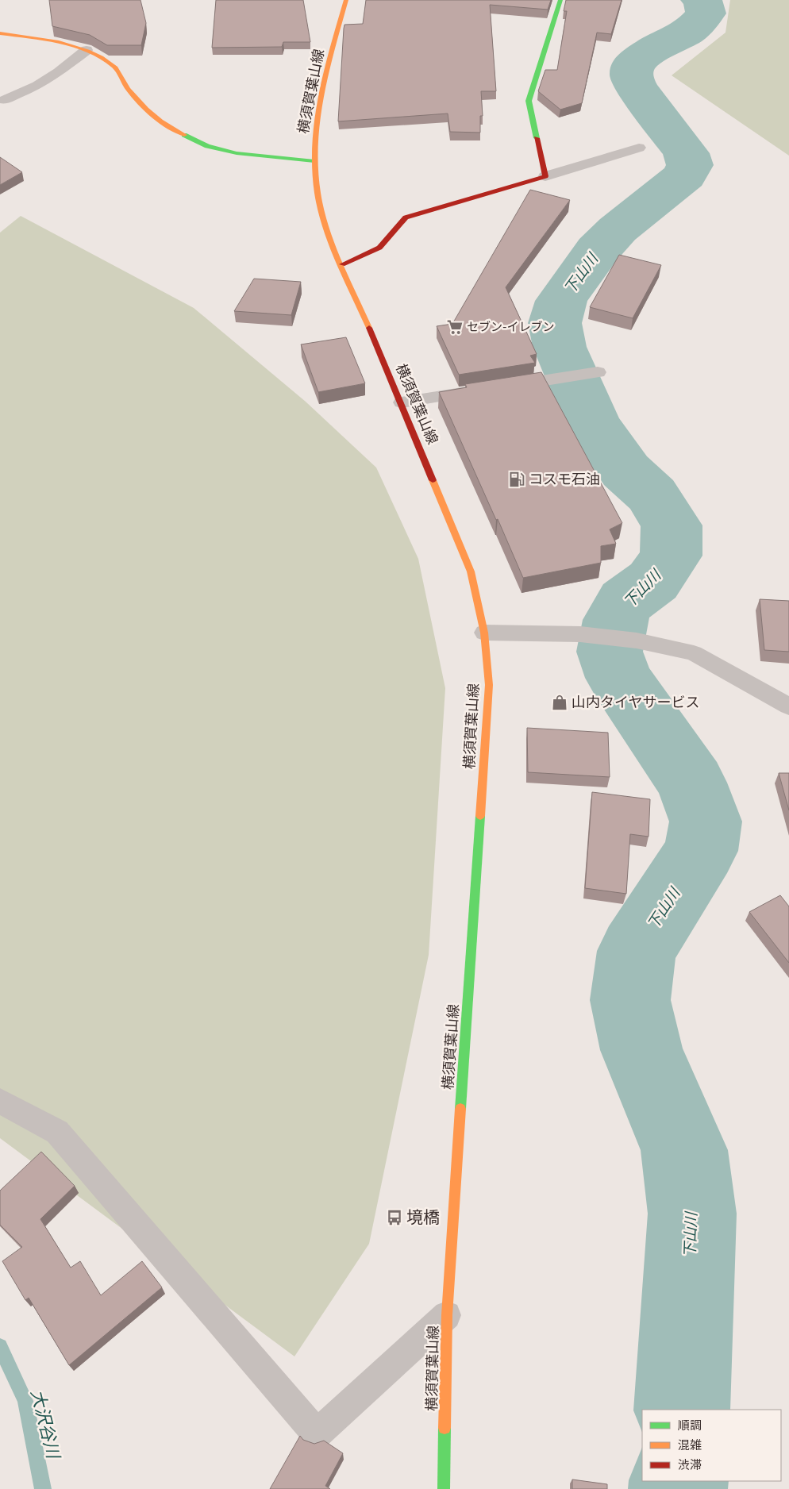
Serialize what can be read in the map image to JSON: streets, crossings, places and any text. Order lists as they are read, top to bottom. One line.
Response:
{"streets":{"main road":["横須賀葉山線"]},"water":["下山川","大沢谷川"],"places":{"supermarket":["セブン-イレブン"],"fuel station":["コスモ石油"],"shop":["山内タイヤサービス"],"bus stop":["境橋"]},"legend":["順調","混雑","渋滞"]}
